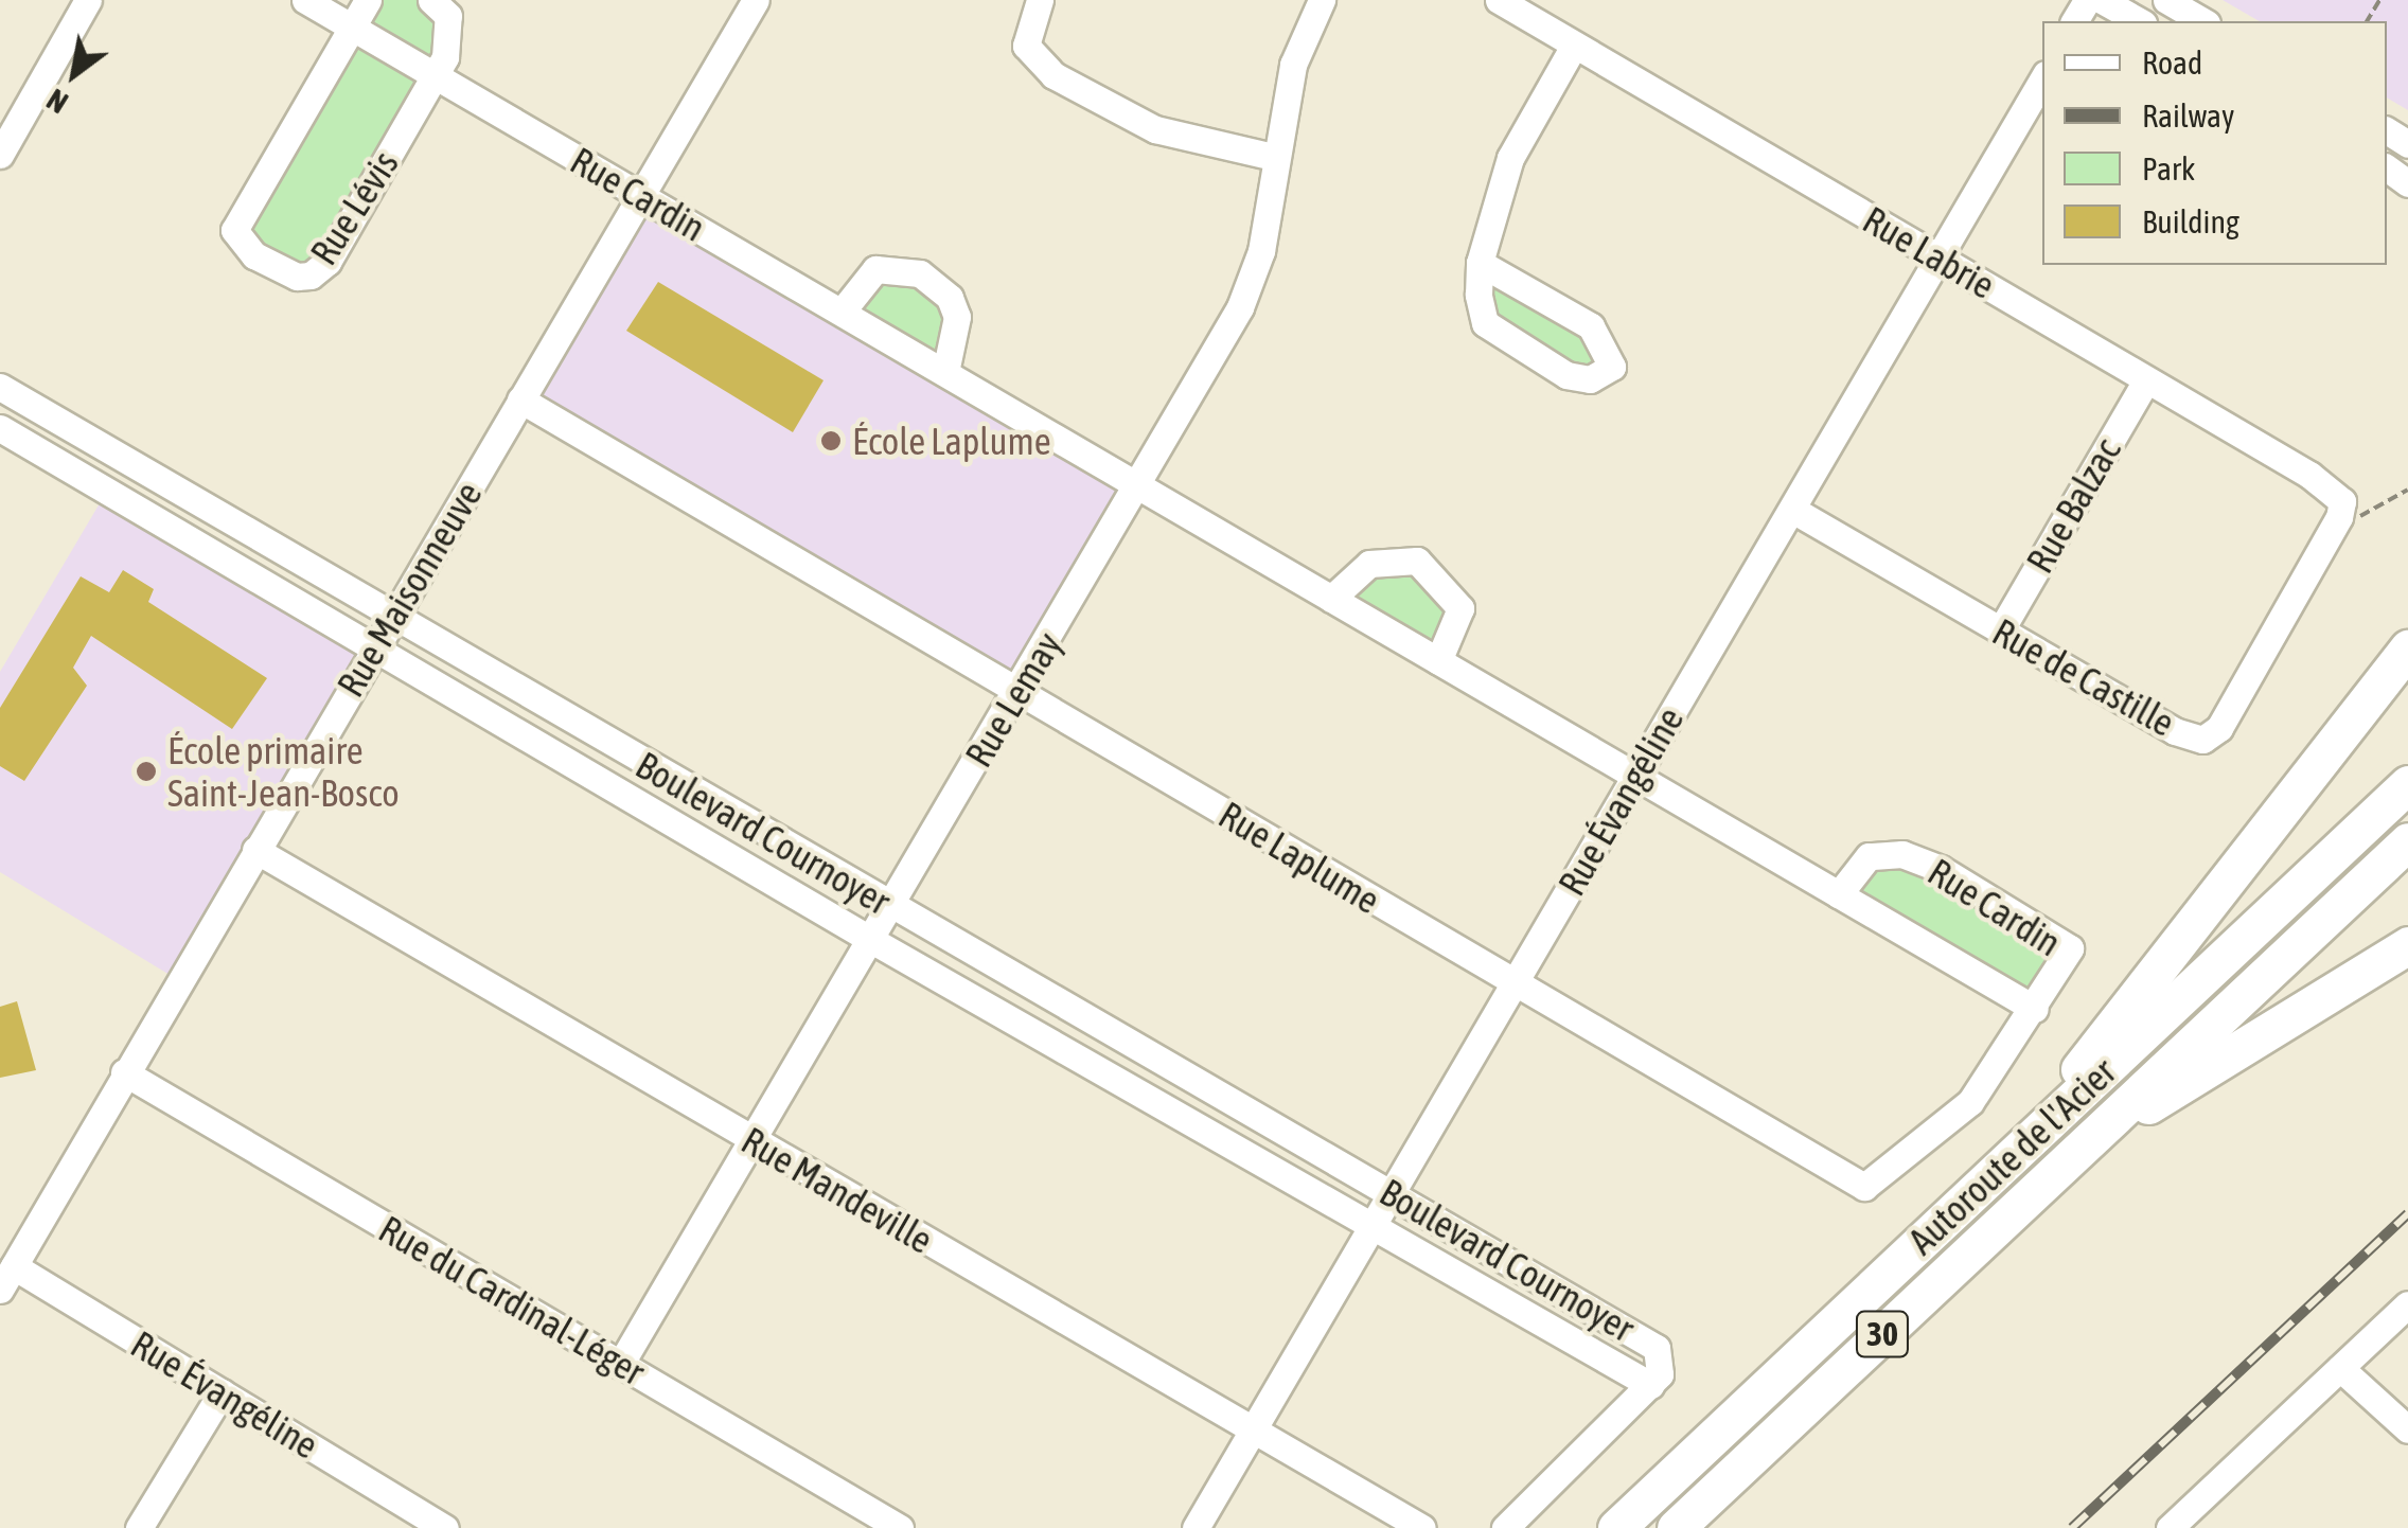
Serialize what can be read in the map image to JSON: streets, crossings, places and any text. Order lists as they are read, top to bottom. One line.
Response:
{"streets":{"highway":["Autoroute de l'Acier","30"],"street":["Rue Cardin","Rue Lévis","Rue Labrie","Rue Balzac","Rue Maisonneuve","Rue de Castille","Rue Lemay","Rue Évangéline","Boulevard Cournoyer","Rue Laplume","Rue Mandeville","Rue du Cardinal-Léger"]},"crossings":[["Rue Cardin","Rue Lévis"],["Rue Cardin","Rue Maisonneuve"],["Rue Cardin","Rue Lemay"],["Rue Cardin","Rue Évangéline"],["Rue Cardin","Rue Laplume"],["Rue Labrie","Rue Balzac"],["Rue Labrie","Rue de Castille"],["Rue Labrie","Rue Évangéline"],["Rue Balzac","Rue de Castille"],["Rue Maisonneuve","Rue Évangéline"],["Rue Maisonneuve","Boulevard Cournoyer"],["Rue Maisonneuve","Rue Laplume"],["Rue Maisonneuve","Rue Mandeville"],["Rue Maisonneuve","Rue du Cardinal-Léger"],["Rue de Castille","Rue Évangéline"],["Rue Lemay","Boulevard Cournoyer"],["Rue Lemay","Rue Laplume"],["Rue Lemay","Rue Mandeville"],["Rue Lemay","Rue du Cardinal-Léger"],["Rue Évangéline","Boulevard Cournoyer"],["Rue Évangéline","Rue Laplume"],["Rue Évangéline","Rue Mandeville"]],"places":["École Laplume","École primaire Saint-Jean-Bosco"],"legend":["Road","Railway","Park","Building"],"north":"bottom left"}
